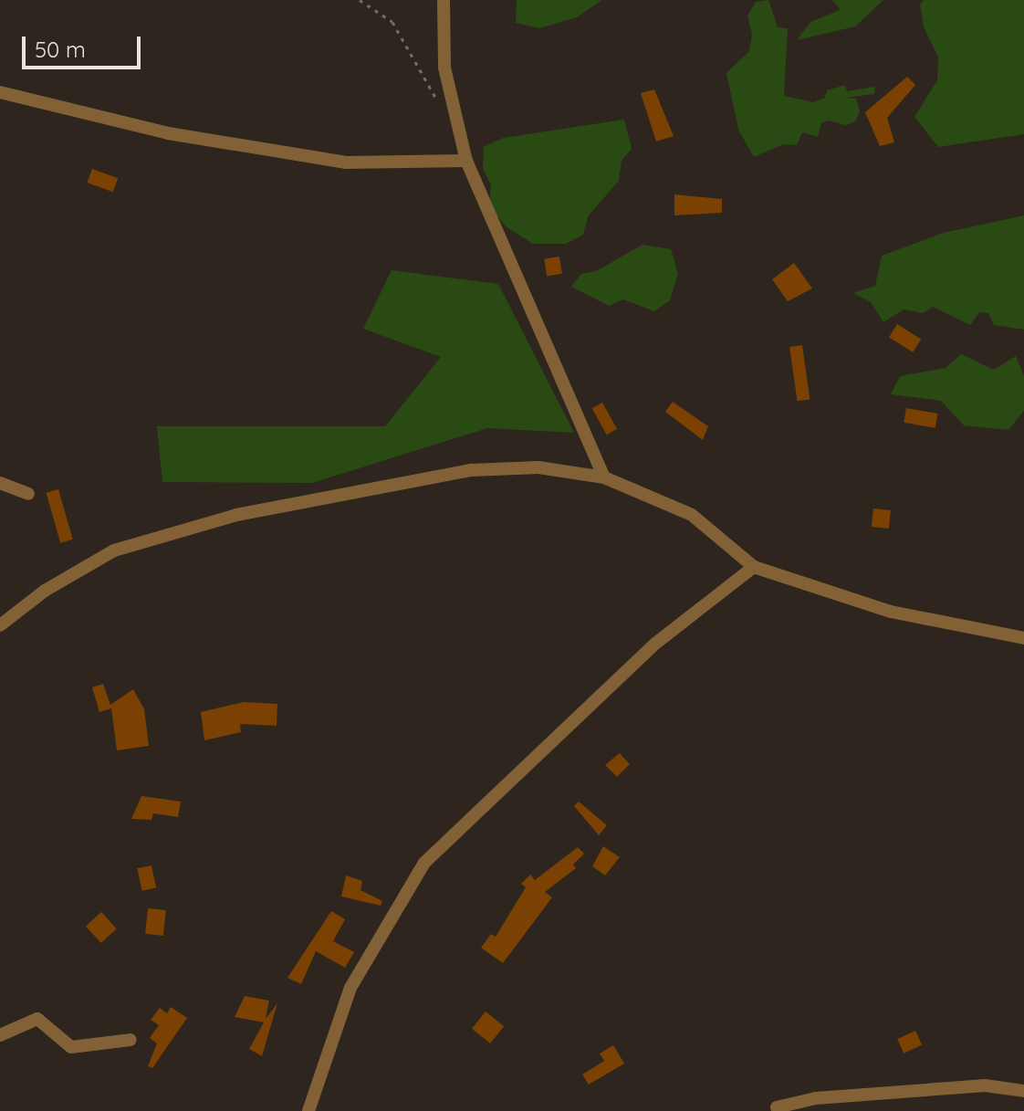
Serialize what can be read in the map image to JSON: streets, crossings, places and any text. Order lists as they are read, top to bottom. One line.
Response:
{"scale_bar":"50 m"}
